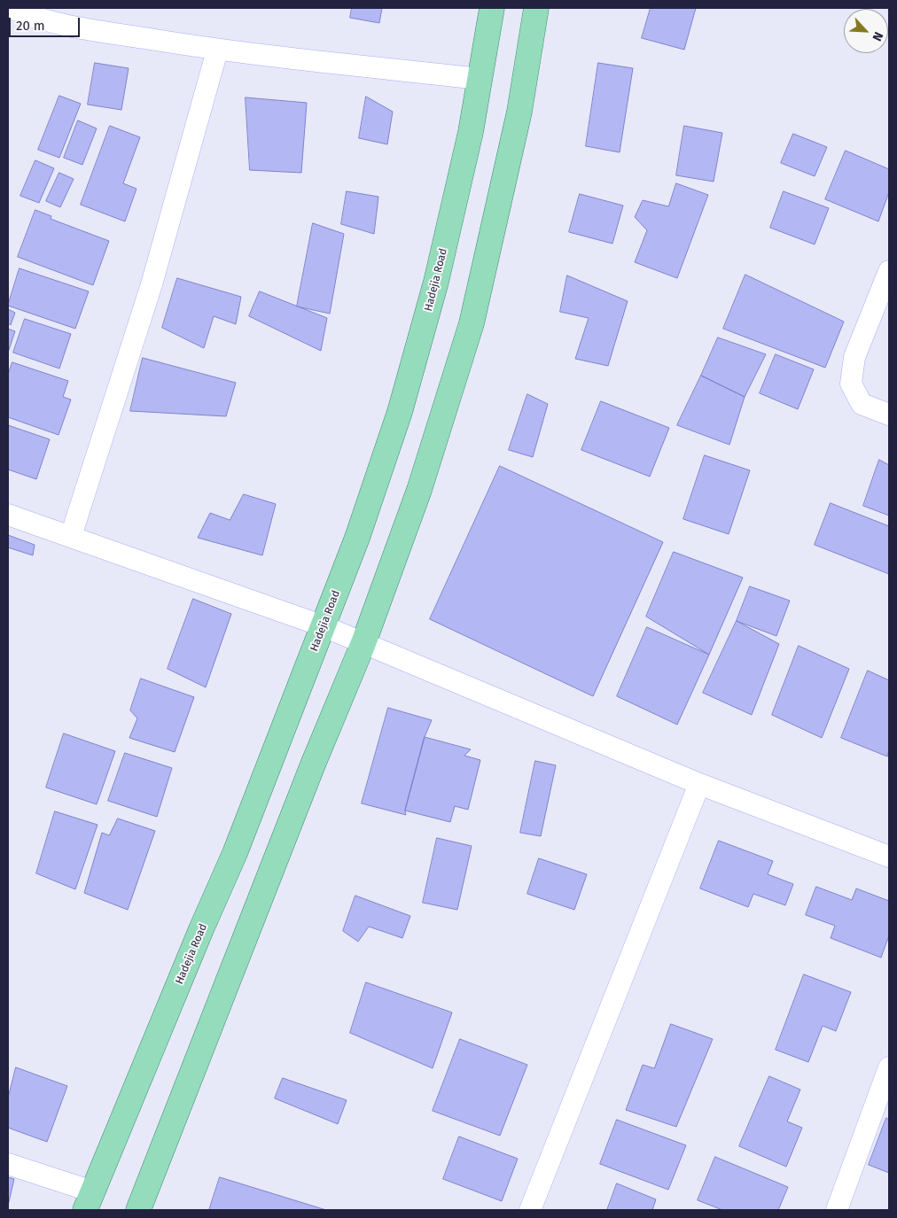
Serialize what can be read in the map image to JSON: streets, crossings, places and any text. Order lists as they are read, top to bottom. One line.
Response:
{"streets":{"main road":["Hadejia Road"]},"scale_bar":"20 m","north":"bottom right"}
